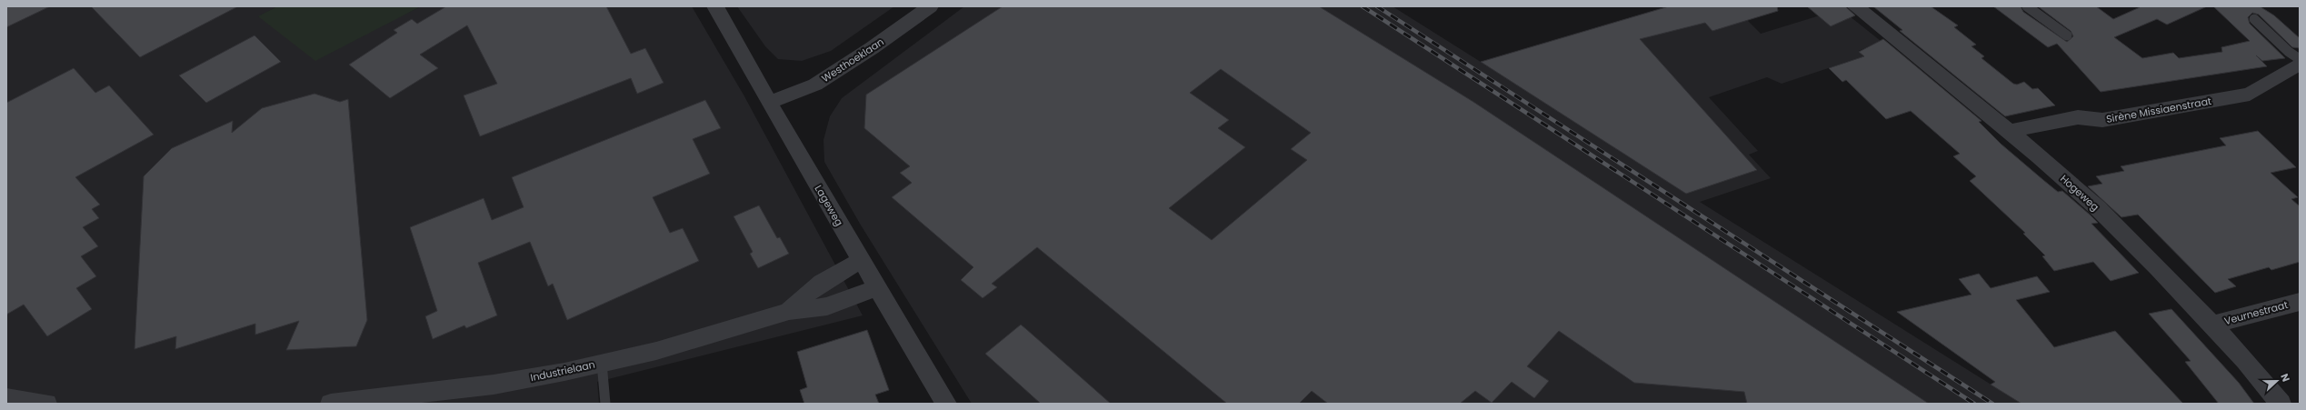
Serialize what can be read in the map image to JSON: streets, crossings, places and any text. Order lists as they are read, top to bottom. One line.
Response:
{"streets":{"street":["Westhoeklaan","Sirène Missiaenstraat","Hogeweg","Lageweg","Veurnestraat","Industrielaan"]},"crossings":[["Westhoeklaan","Lageweg"],["Sirène Missiaenstraat","Hogeweg"],["Hogeweg","Veurnestraat"],["Lageweg","Industrielaan"]],"north":"right"}
